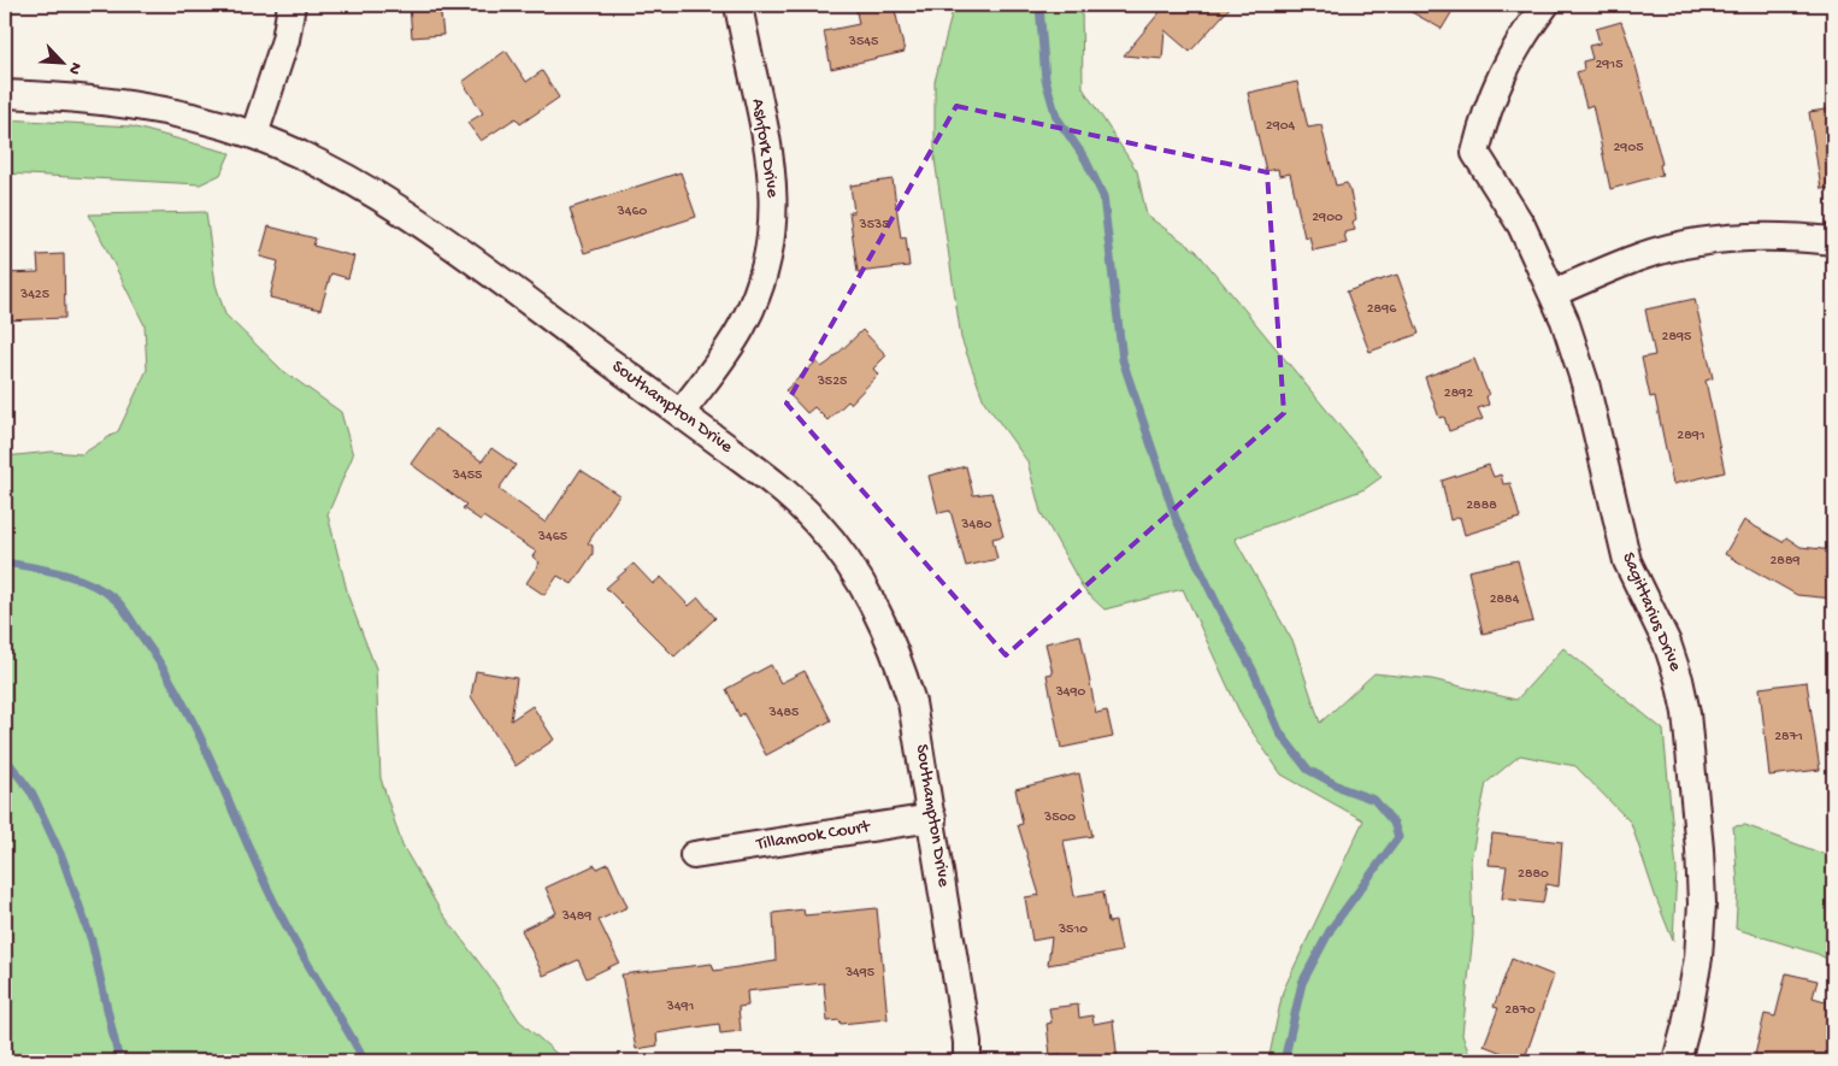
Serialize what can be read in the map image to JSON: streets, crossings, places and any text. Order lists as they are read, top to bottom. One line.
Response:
{"streets":{"street":["Ashfork Drive","Southampton Drive","Sagittarius Drive","Tillamook Court"]},"crossings":[["Ashfork Drive","Southampton Drive"],["Southampton Drive","Tillamook Court"]],"house_numbers":["3545","2915","2904","2905","3460","2900","3535","3425","2896","2895","3525","2892","2891","3455","2888","3480","3465","2889","2884","3490","3485","2871","3500","2880","3489","3510","3495","3491","2870"],"north":"bottom right"}
